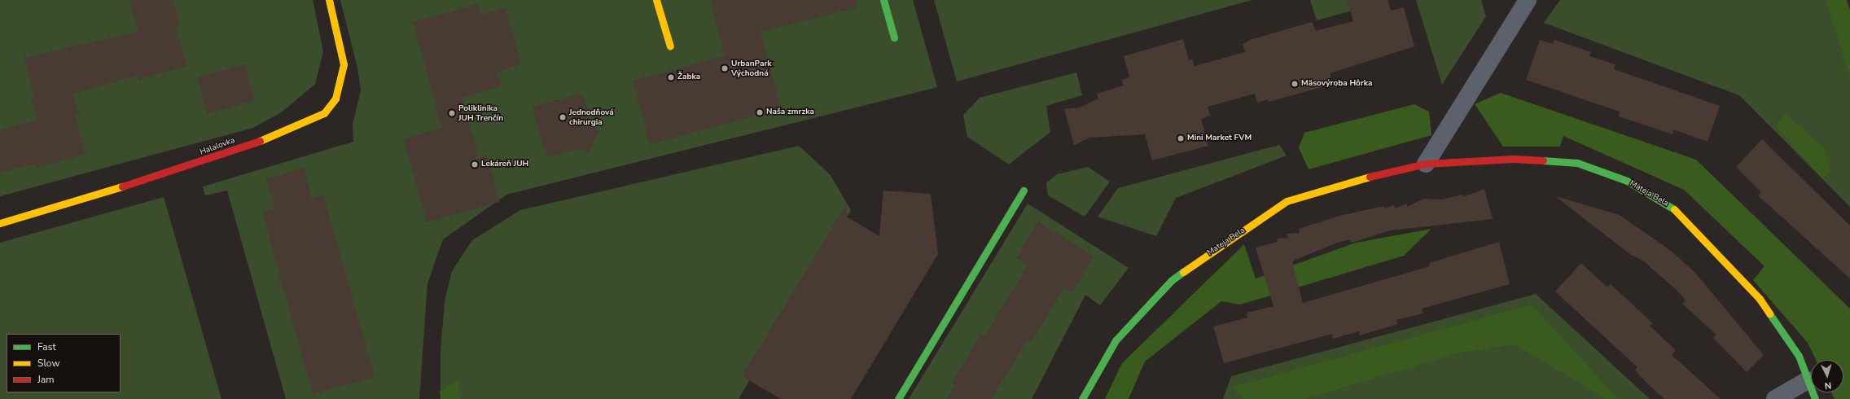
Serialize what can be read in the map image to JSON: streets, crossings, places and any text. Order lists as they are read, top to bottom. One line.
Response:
{"streets":{"street":["Halalovka","Mateja Bela"]},"places":["UrbanPark Východná","Žabka","Mäsovýroba Hôrka","Naša zmrzka","Poliklinika JUH Trenčín","Jednodňová chirurgia","Mini Market FVM","Lekáreň JUH"],"legend":["Fast","Slow","Jam"],"north":"bottom"}
